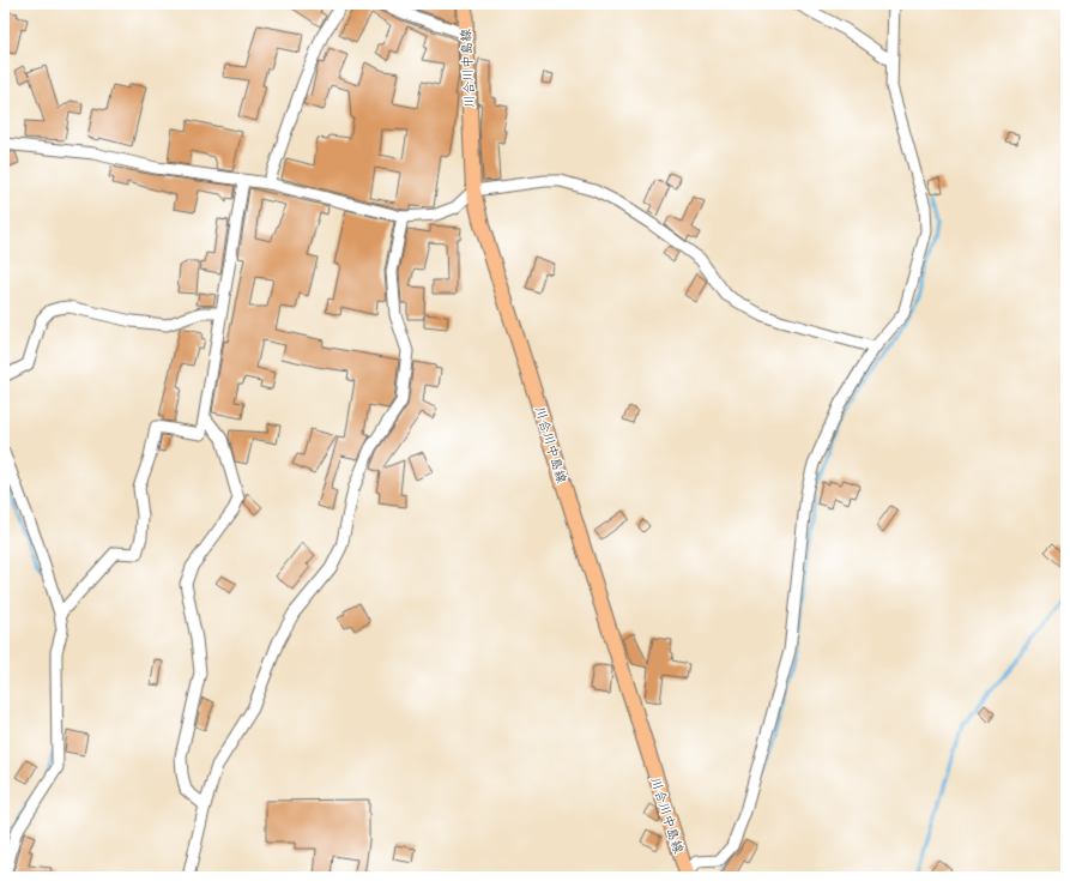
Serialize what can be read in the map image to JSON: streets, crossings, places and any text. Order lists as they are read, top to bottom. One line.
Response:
{"streets":{"main road":["川合川中島線"]}}
